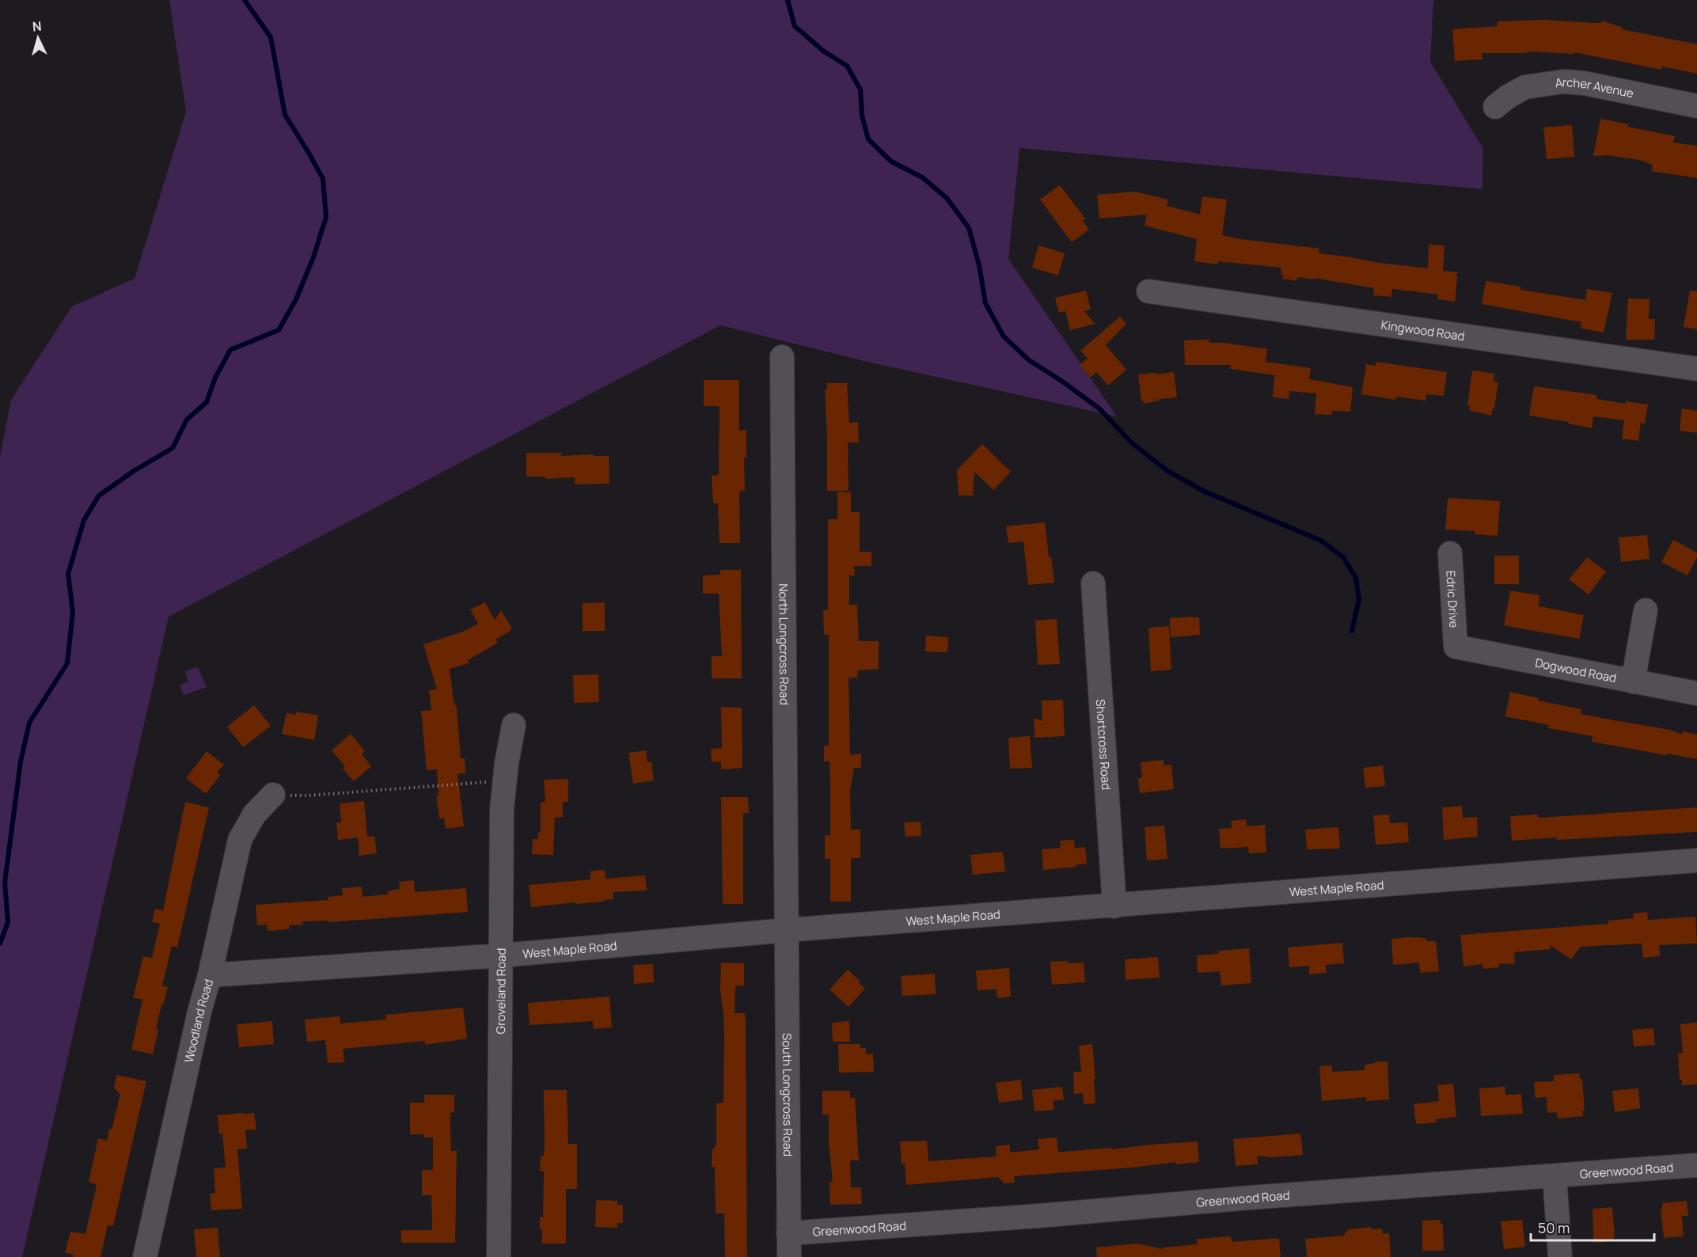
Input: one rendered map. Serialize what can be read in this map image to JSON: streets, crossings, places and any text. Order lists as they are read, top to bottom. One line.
{"streets":{"street":["Archer Avenue","Kingwood Road","Edric Drive","North Longcross Road","Dogwood Road","Shortcross Road","West Maple Road","Groveland Road","Woodland Road","South Longcross Road","Greenwood Road"]},"crossings":[["Edric Drive","Dogwood Road"],["North Longcross Road","West Maple Road"],["North Longcross Road","South Longcross Road"],["Shortcross Road","West Maple Road"],["West Maple Road","Groveland Road"],["West Maple Road","Woodland Road"],["West Maple Road","South Longcross Road"],["South Longcross Road","Greenwood Road"]],"scale_bar":"50 m","north":"top"}
